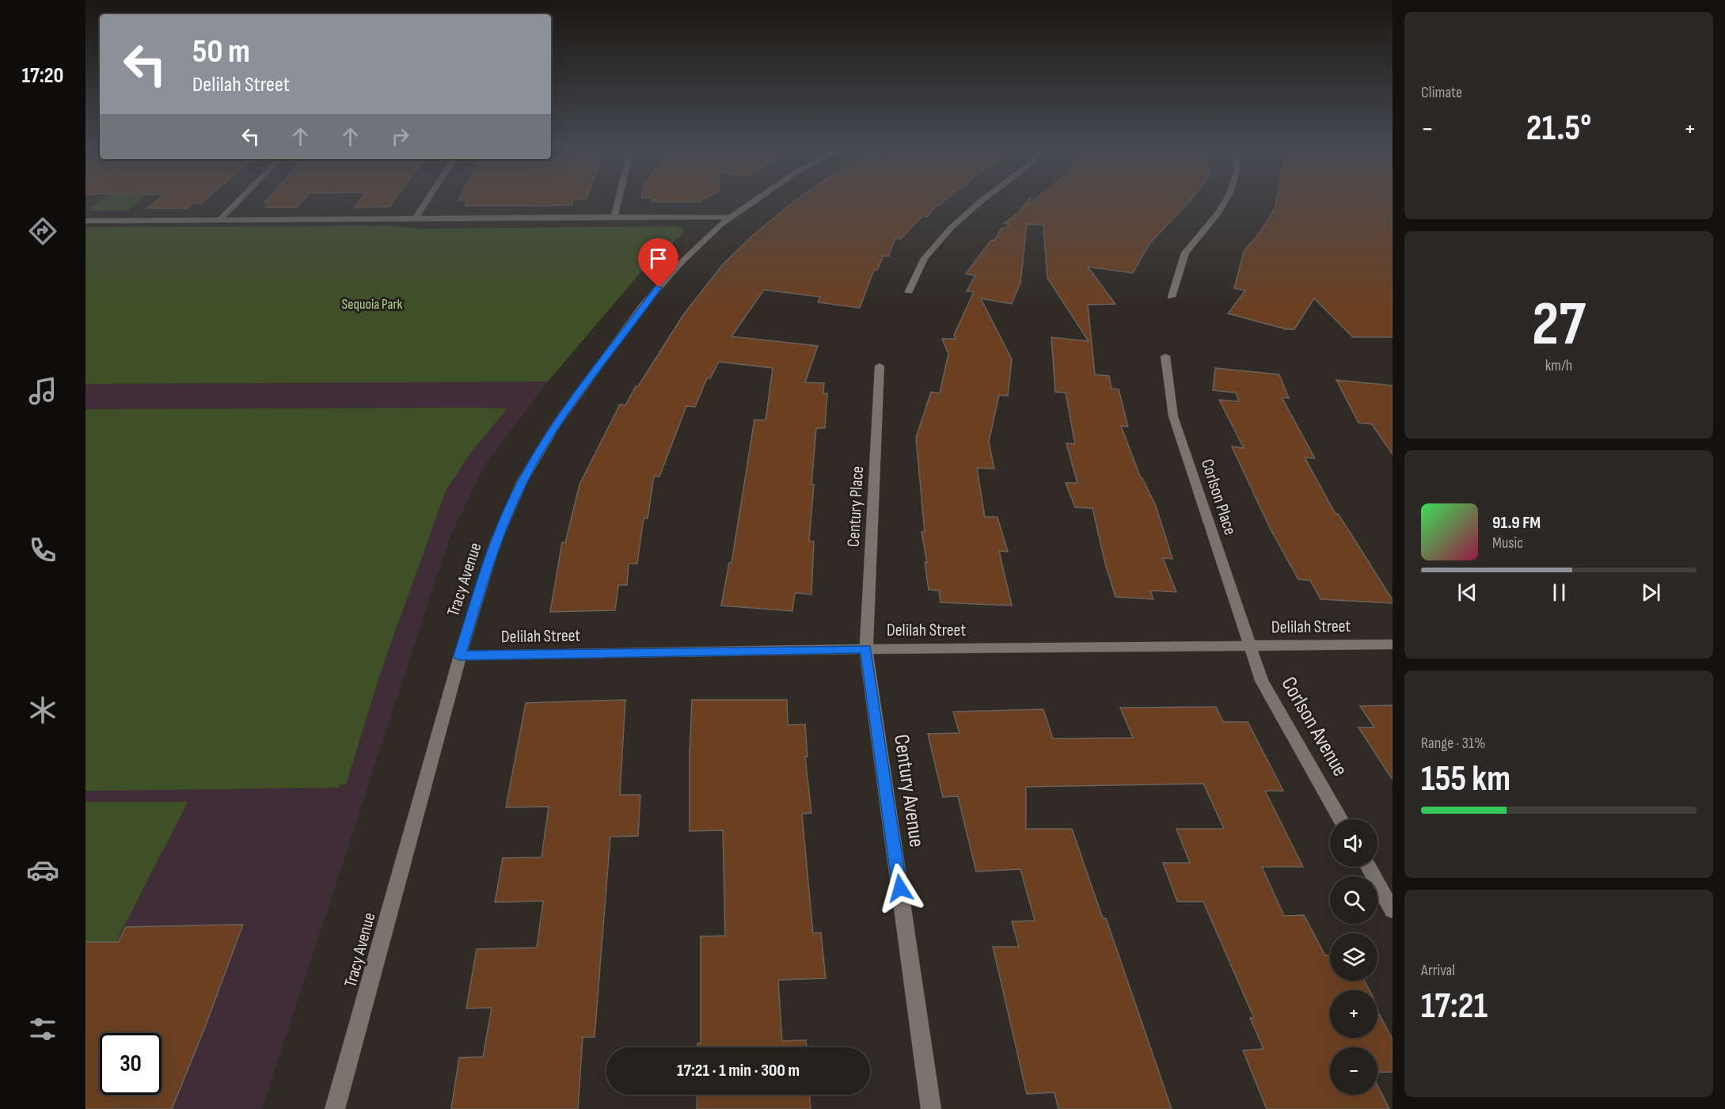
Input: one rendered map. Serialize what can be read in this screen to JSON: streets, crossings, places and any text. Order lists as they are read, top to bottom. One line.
{"streets":{"street":["Corlson Place","Century Place","Tracy Avenue","Delilah Street","Corlson Avenue","Century Avenue"]},"crossings":[["Corlson Place","Delilah Street"],["Corlson Place","Corlson Avenue"],["Century Place","Delilah Street"],["Century Place","Century Avenue"],["Tracy Avenue","Delilah Street"],["Delilah Street","Corlson Avenue"],["Delilah Street","Century Avenue"]],"parks":["Sequoia Park"],"page":{"tabs":"17:20","tile":["Climate",["27","km/h"],["Range · 31%","155 km"],["Arrival","17:21"]],"turn":["50 m","Delilah Street"],"heat":["−","21.5°","+"],"song":["91.9 FM","Music"],"map_buttons":["+","−"],"limit":"30","trip":"17:21 · 1 min · 300 m"}}
